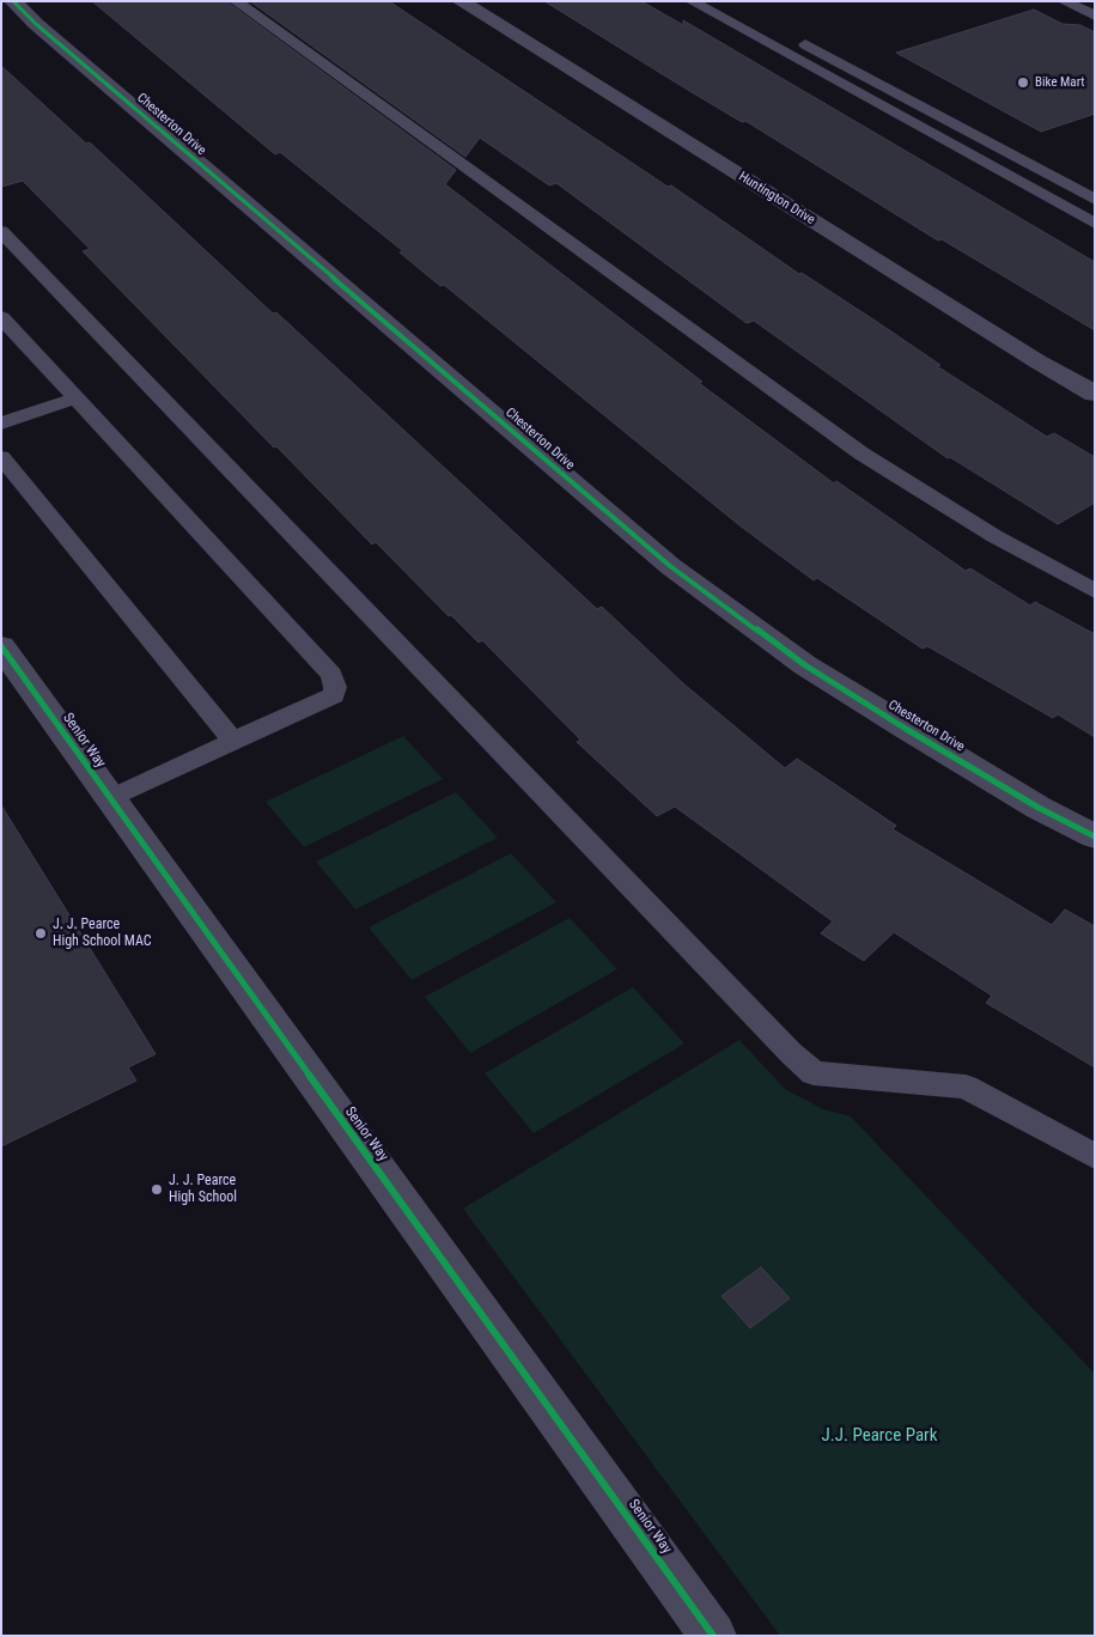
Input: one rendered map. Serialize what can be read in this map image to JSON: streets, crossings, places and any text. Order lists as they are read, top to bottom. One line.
{"streets":{"street":["Chesterton Drive","Huntington Drive","Senior Way"]},"parks":["J.J. Pearce Park"],"places":["Bike Mart","J. J. Pearce High School MAC","J. J. Pearce High School"]}
